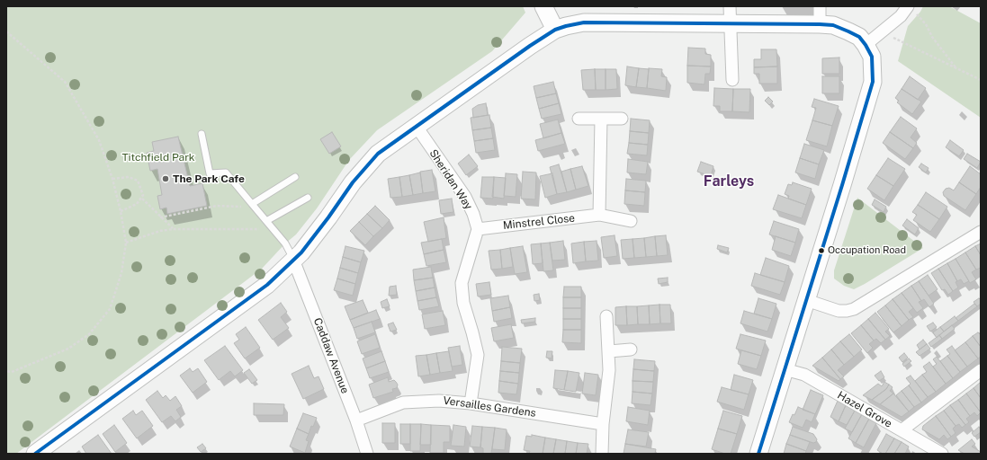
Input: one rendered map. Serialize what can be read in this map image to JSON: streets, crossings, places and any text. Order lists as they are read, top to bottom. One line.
{"streets":{"street":["Sheridan Way","Minstrel Close","Caddaw Avenue","Versailles Gardens","Hazel Grove"]},"crossings":[["Sheridan Way","Minstrel Close"],["Caddaw Avenue","Versailles Gardens"]],"districts":["Farleys"],"parks":["Titchfield Park"],"places":["The Park Cafe","Occupation Road"]}
